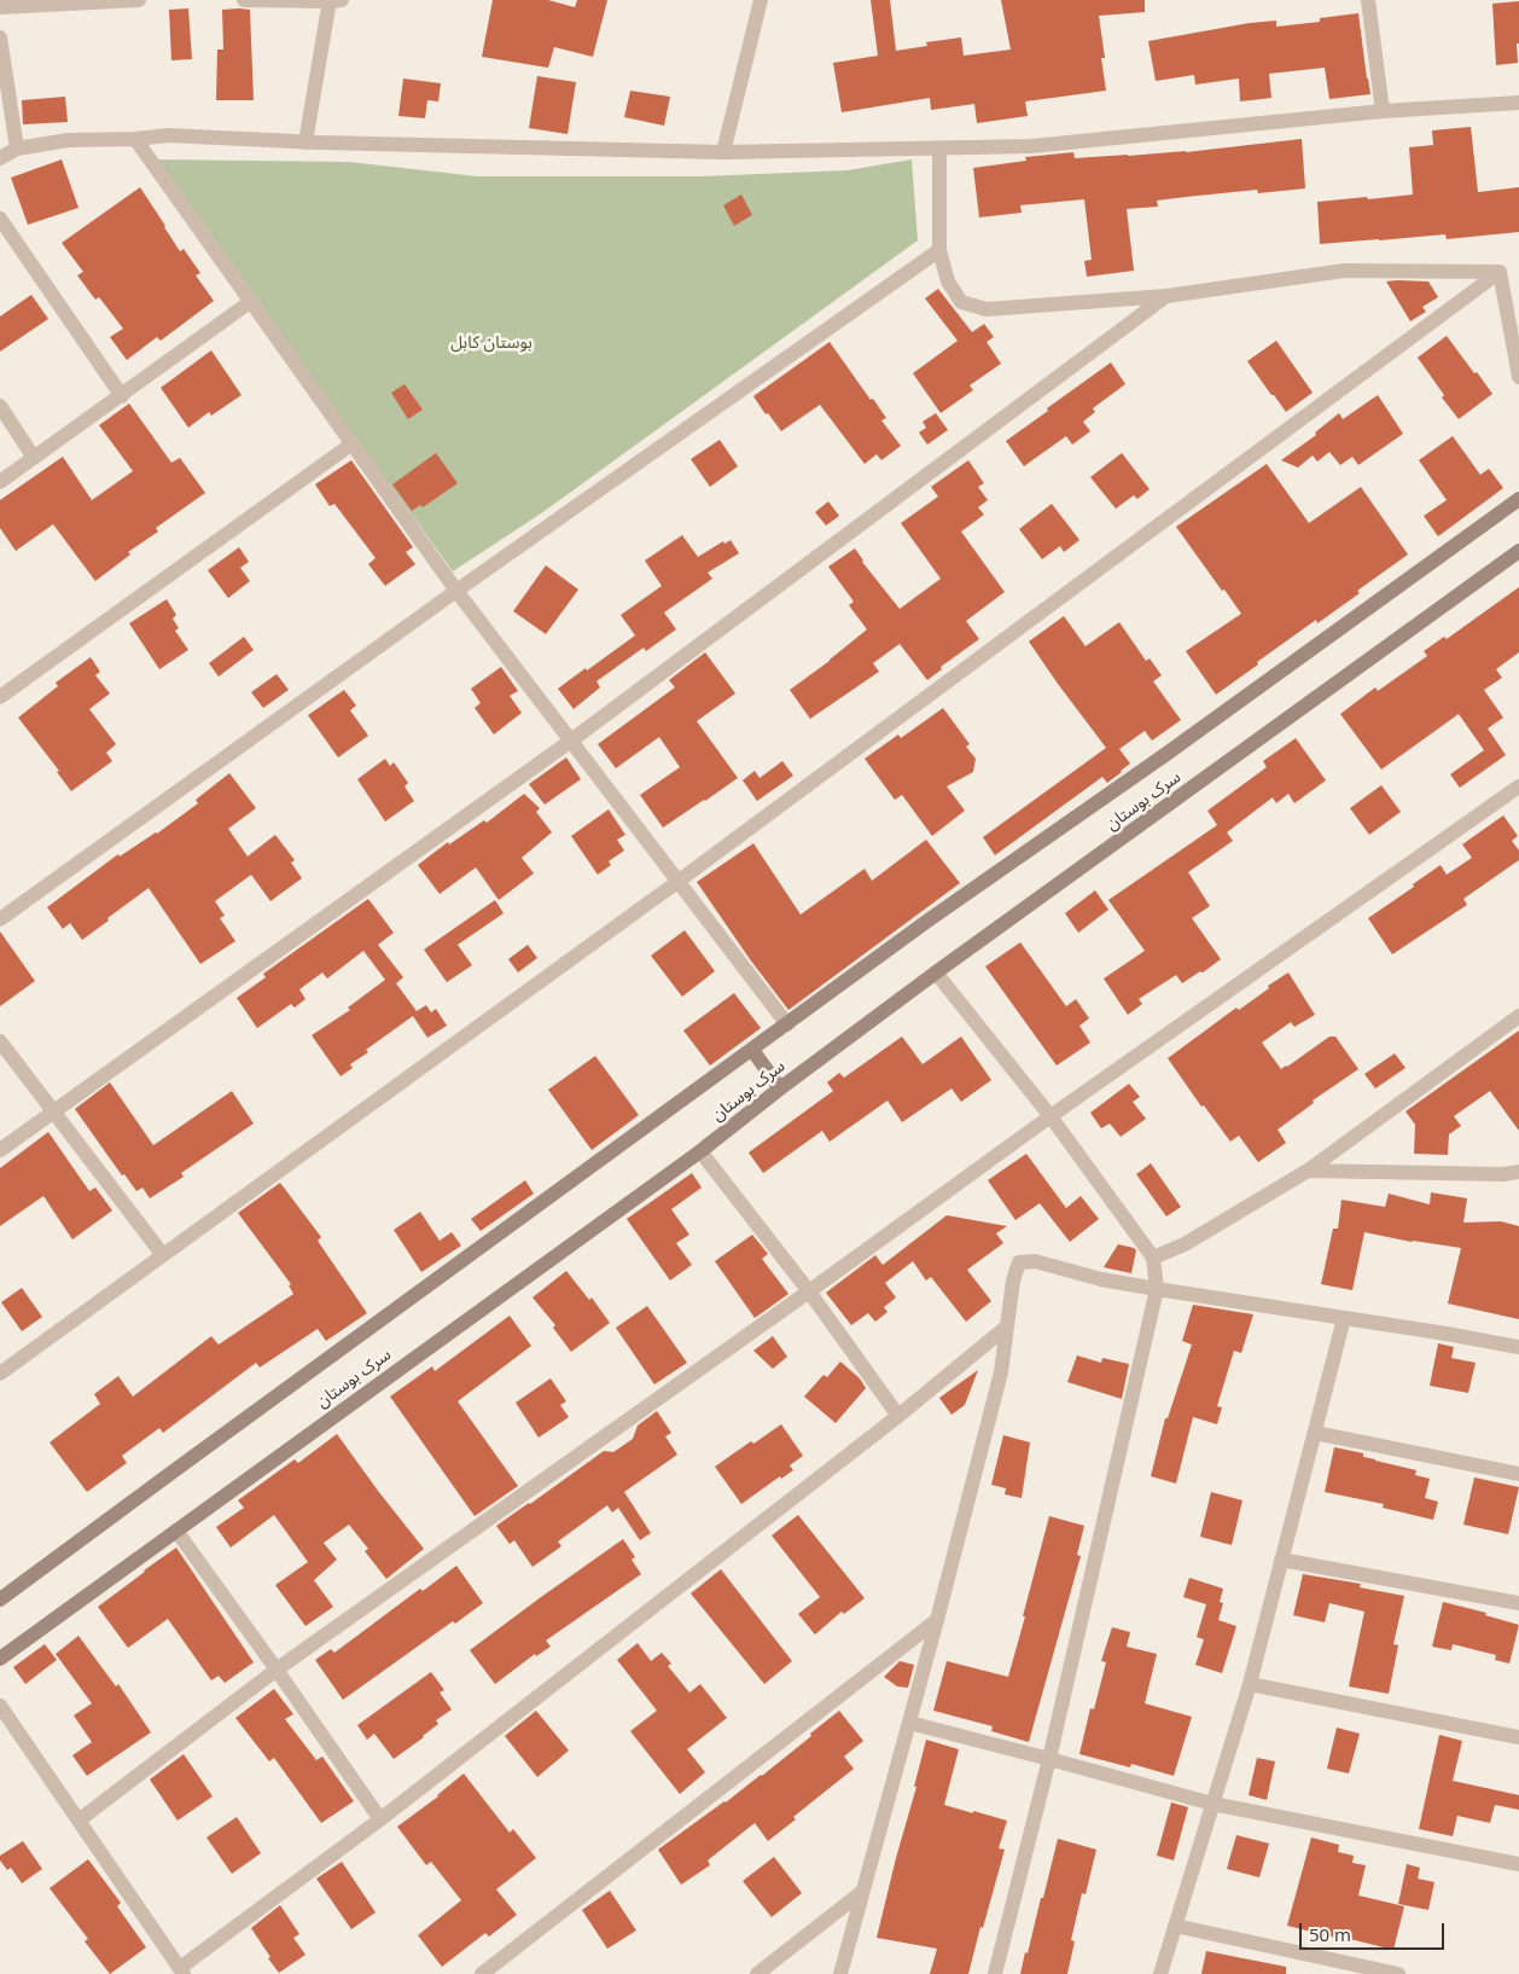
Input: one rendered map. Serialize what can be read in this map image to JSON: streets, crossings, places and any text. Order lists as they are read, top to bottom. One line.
{"streets":{"street":["سرک بوستان"]},"parks":["بوستان کابل"],"scale_bar":"50 m"}
